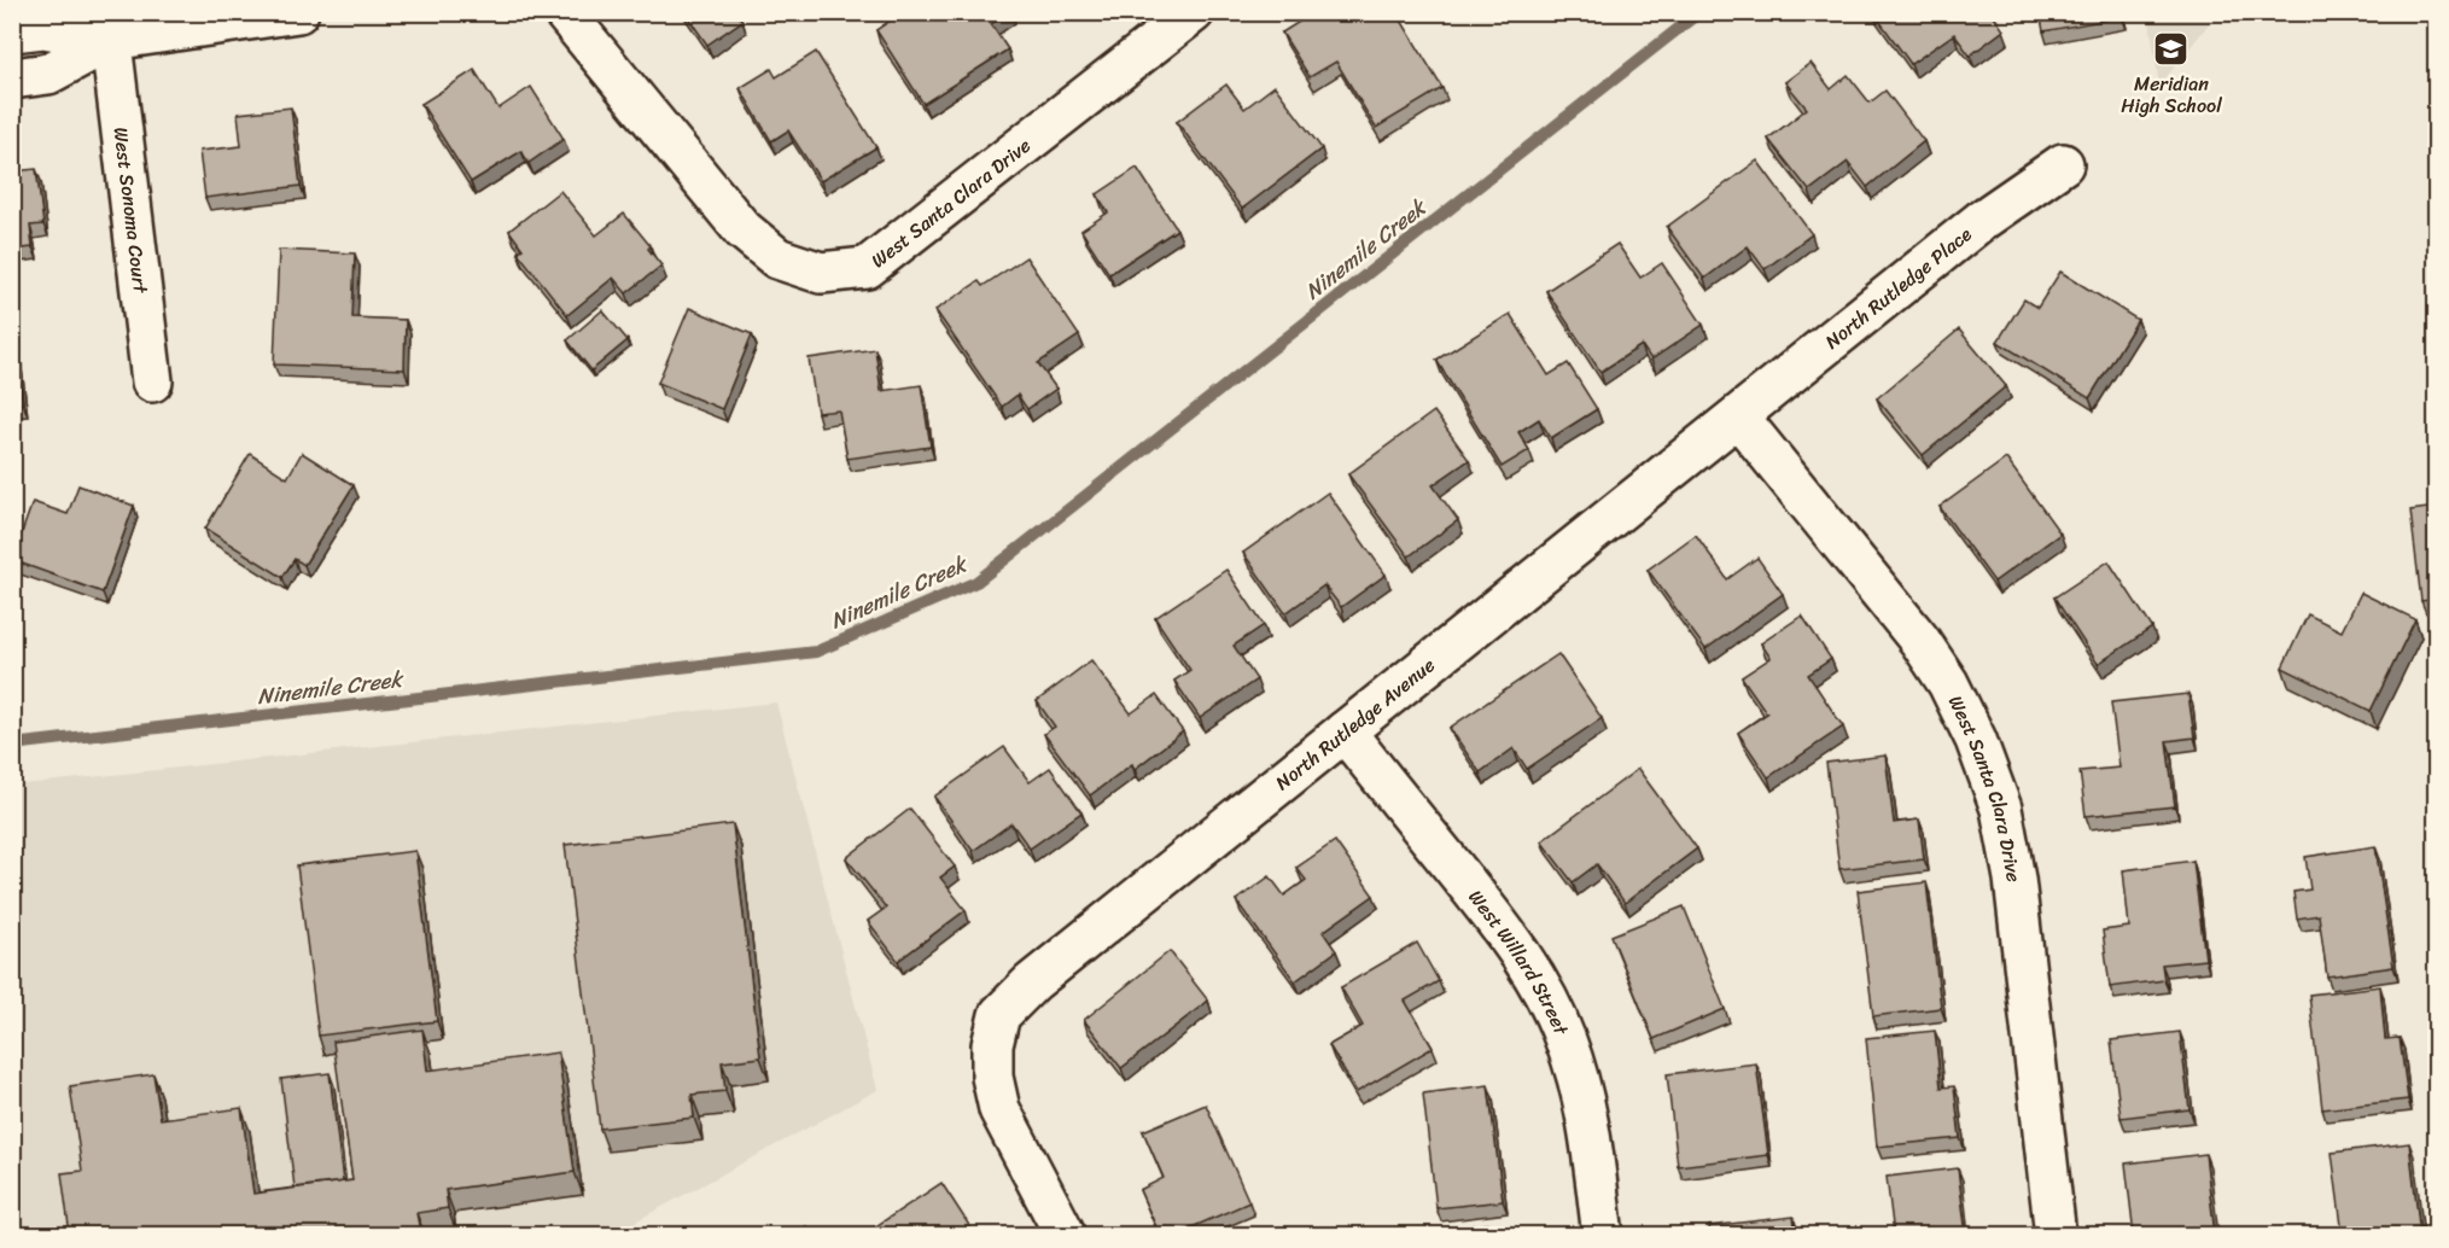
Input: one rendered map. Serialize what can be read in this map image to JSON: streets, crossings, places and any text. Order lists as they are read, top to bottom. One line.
{"streets":{"street":["West Santa Clara Drive","West Sonoma Court","North Rutledge Place","North Rutledge Avenue","West Willard Street"]},"crossings":[["West Santa Clara Drive","North Rutledge Place"],["West Santa Clara Drive","North Rutledge Avenue"],["North Rutledge Place","North Rutledge Avenue"],["North Rutledge Avenue","West Willard Street"]],"water":["Ninemile Creek"],"places":{"school or university":["Meridian High School"]}}
